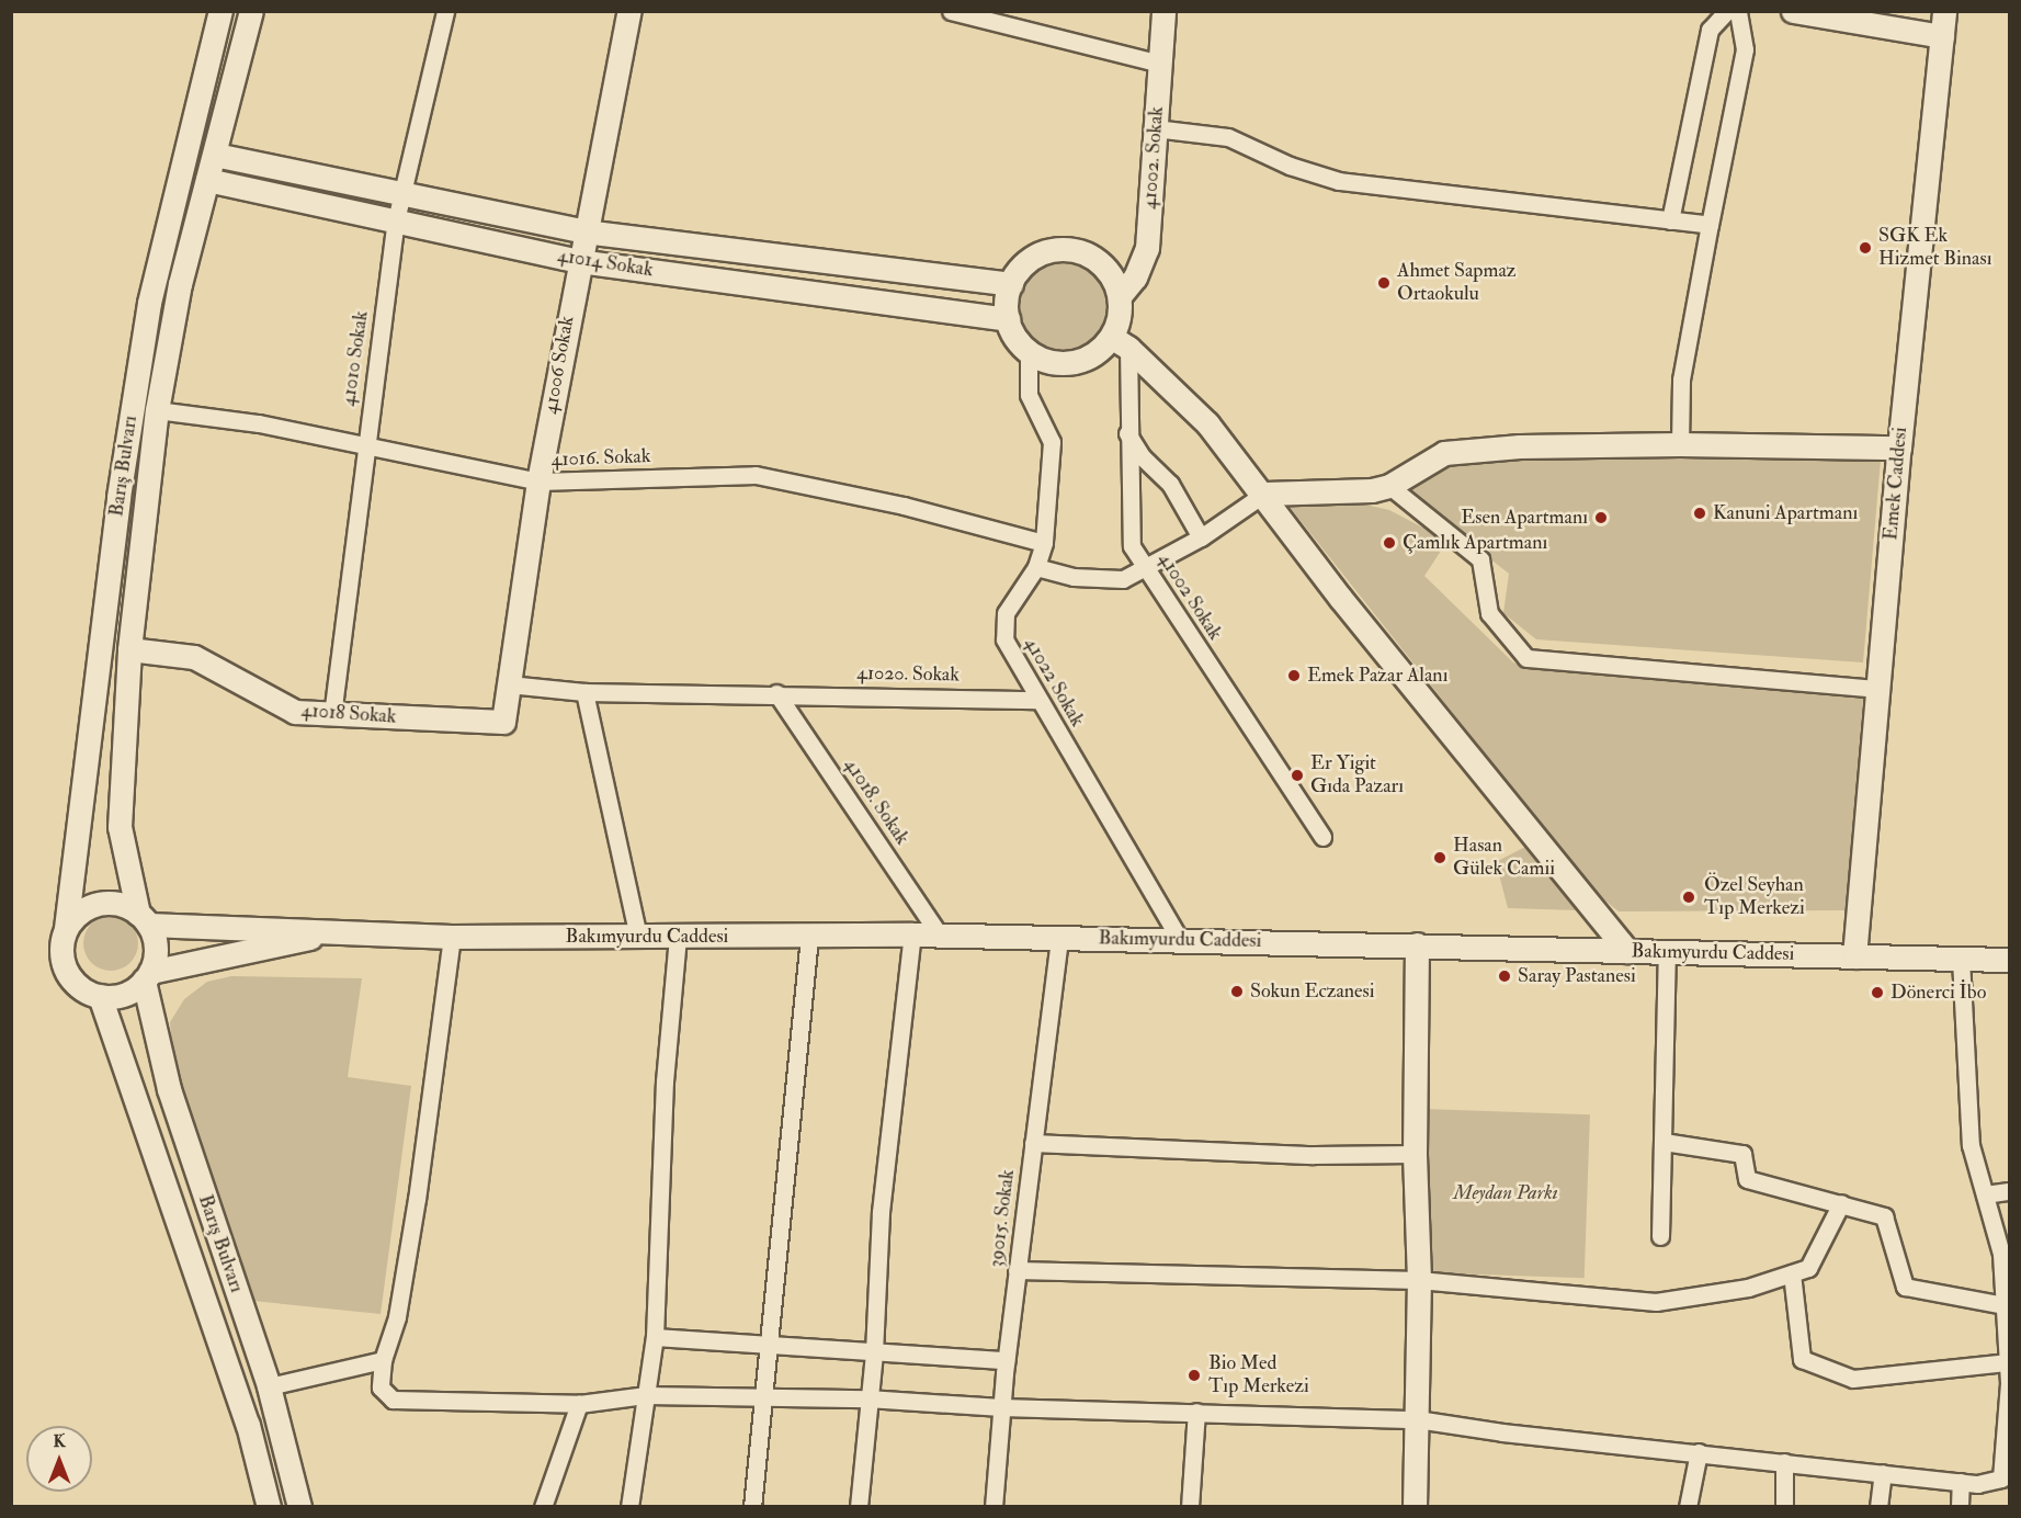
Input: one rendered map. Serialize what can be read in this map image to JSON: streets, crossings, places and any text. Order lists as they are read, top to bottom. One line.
{"streets":{"street":["41002. Sokak","41014 Sokak","41010 Sokak","41006 Sokak","41016. Sokak","Barış Bulvarı","Emek Caddesi","41002 Sokak","41020. Sokak","41022 Sokak","41018 Sokak","41018. Sokak","Bakımyurdu Caddesi","39015. Sokak"]},"crossings":[["41002. Sokak","41014 Sokak"],["41002. Sokak","41002 Sokak"],["41002. Sokak","41022 Sokak"],["41014 Sokak","41010 Sokak"],["41014 Sokak","41006 Sokak"],["41014 Sokak","Barış Bulvarı"],["41014 Sokak","41002 Sokak"],["41014 Sokak","41022 Sokak"],["41010 Sokak","41016. Sokak"],["41010 Sokak","41018 Sokak"],["41006 Sokak","41016. Sokak"],["41006 Sokak","41018 Sokak"],["41016. Sokak","Barış Bulvarı"],["41016. Sokak","41022 Sokak"],["Barış Bulvarı","41018 Sokak"],["Barış Bulvarı","Bakımyurdu Caddesi"],["Emek Caddesi","Bakımyurdu Caddesi"],["41002 Sokak","41022 Sokak"],["41020. Sokak","41022 Sokak"],["41020. Sokak","41018. Sokak"],["41022 Sokak","Bakımyurdu Caddesi"],["41018. Sokak","Bakımyurdu Caddesi"],["Bakımyurdu Caddesi","39015. Sokak"]],"parks":["Meydan Parkı"],"places":["SGK Ek Hizmet Binası","Ahmet Sapmaz Ortaokulu","Kanuni Apartmanı","Esen Apartmanı","Çamlık Apartmanı","Emek Pazar Alanı","Er Yigit Gıda Pazarı","Hasan Gülek Camii","Özel Seyhan Tıp Merkezi","Saray Pastanesi","Sokun Eczanesi","Dönerci İbo","Bio Med Tıp Merkezi"],"north":"top"}
